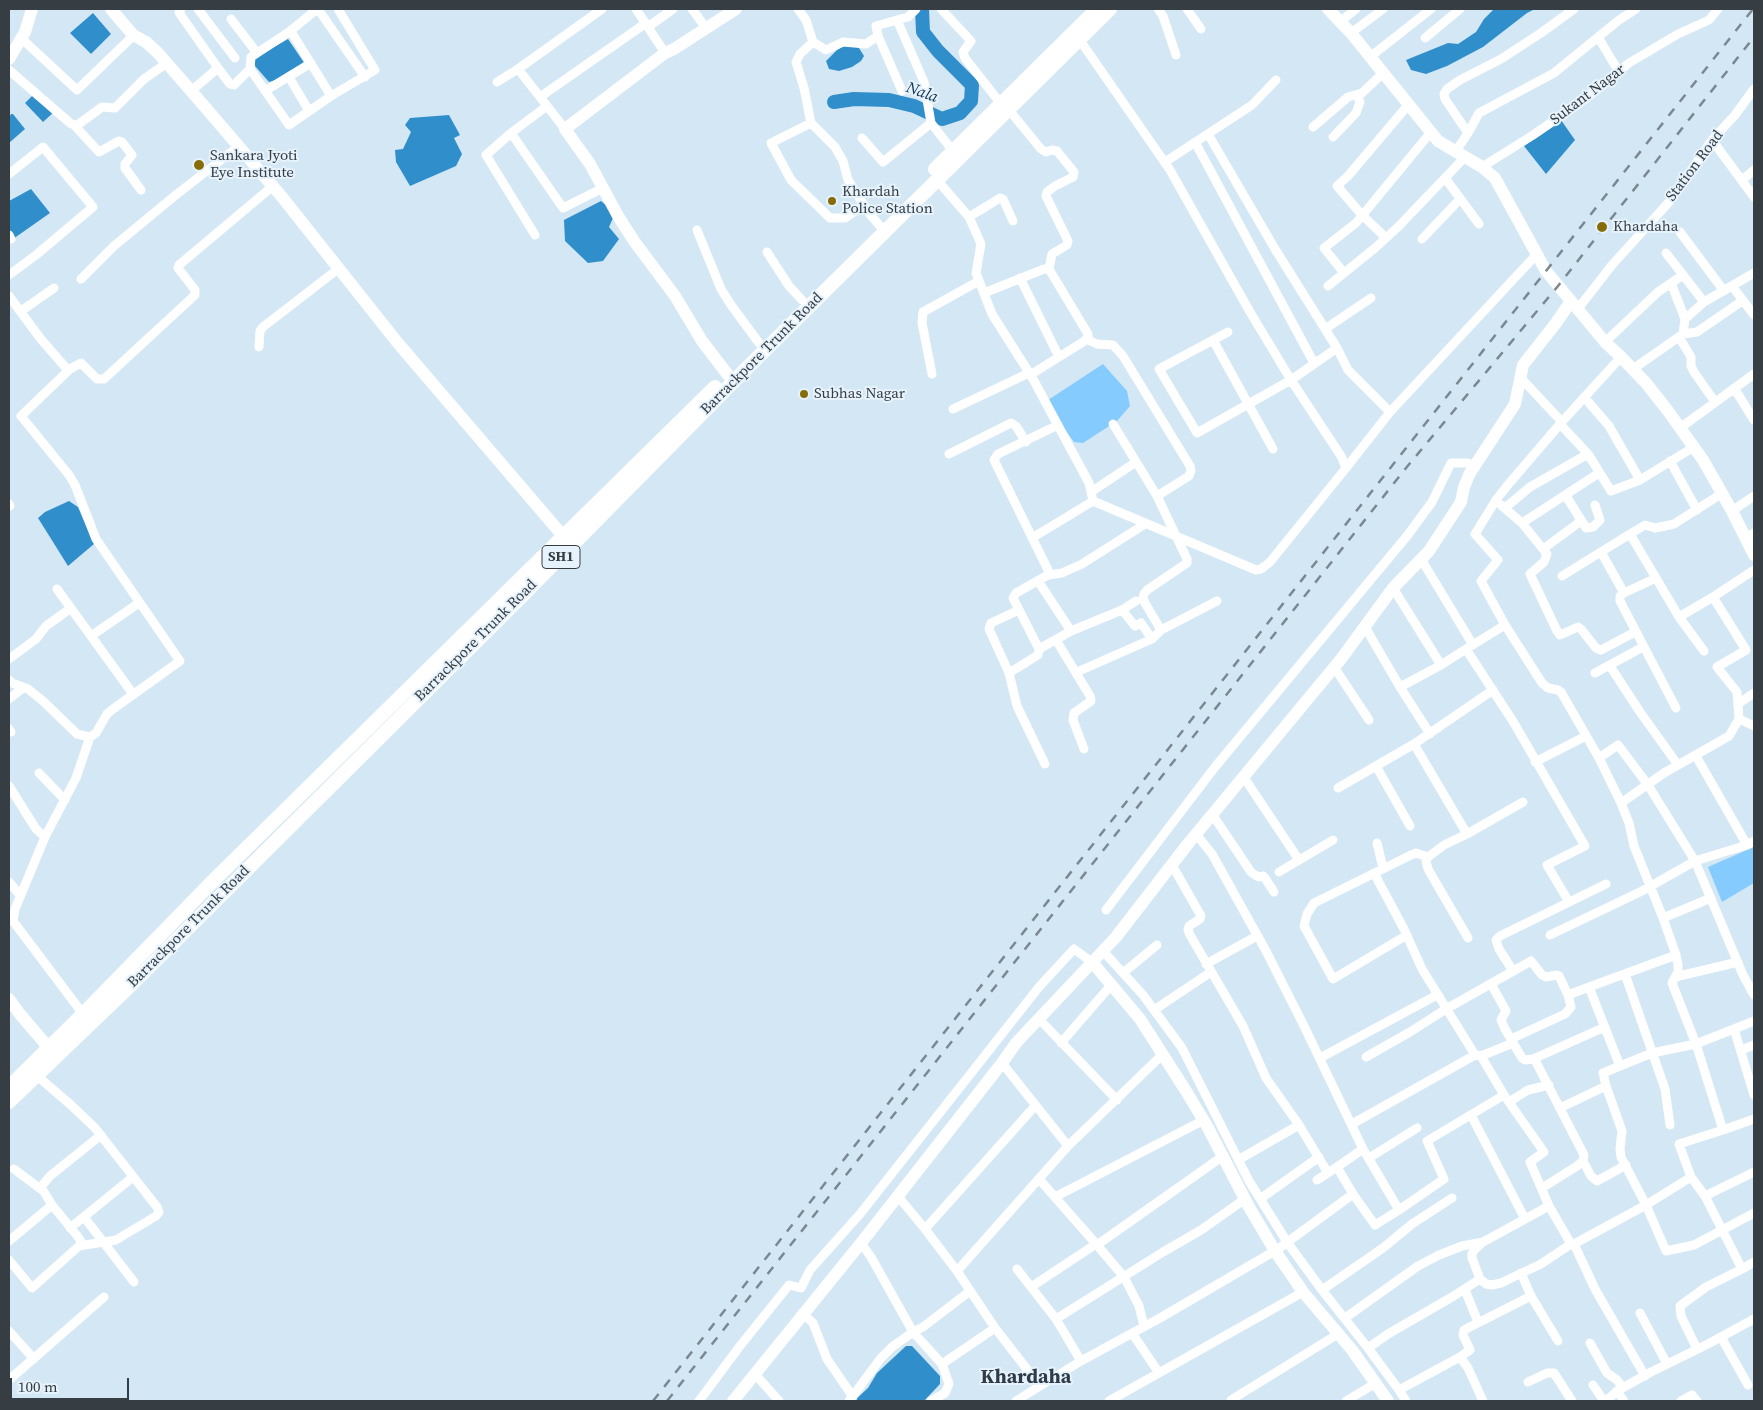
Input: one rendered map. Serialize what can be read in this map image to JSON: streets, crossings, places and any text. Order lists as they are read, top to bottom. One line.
{"streets":{"main road":["Barrackpore Trunk Road","SH1"],"street":["Sukant Nagar","Station Road"]},"districts":["Khardaha"],"water":["Nala"],"places":["Sankara Jyoti Eye Institute","Khardah Police Station","Khardaha","Subhas Nagar"],"scale_bar":"100 m"}
